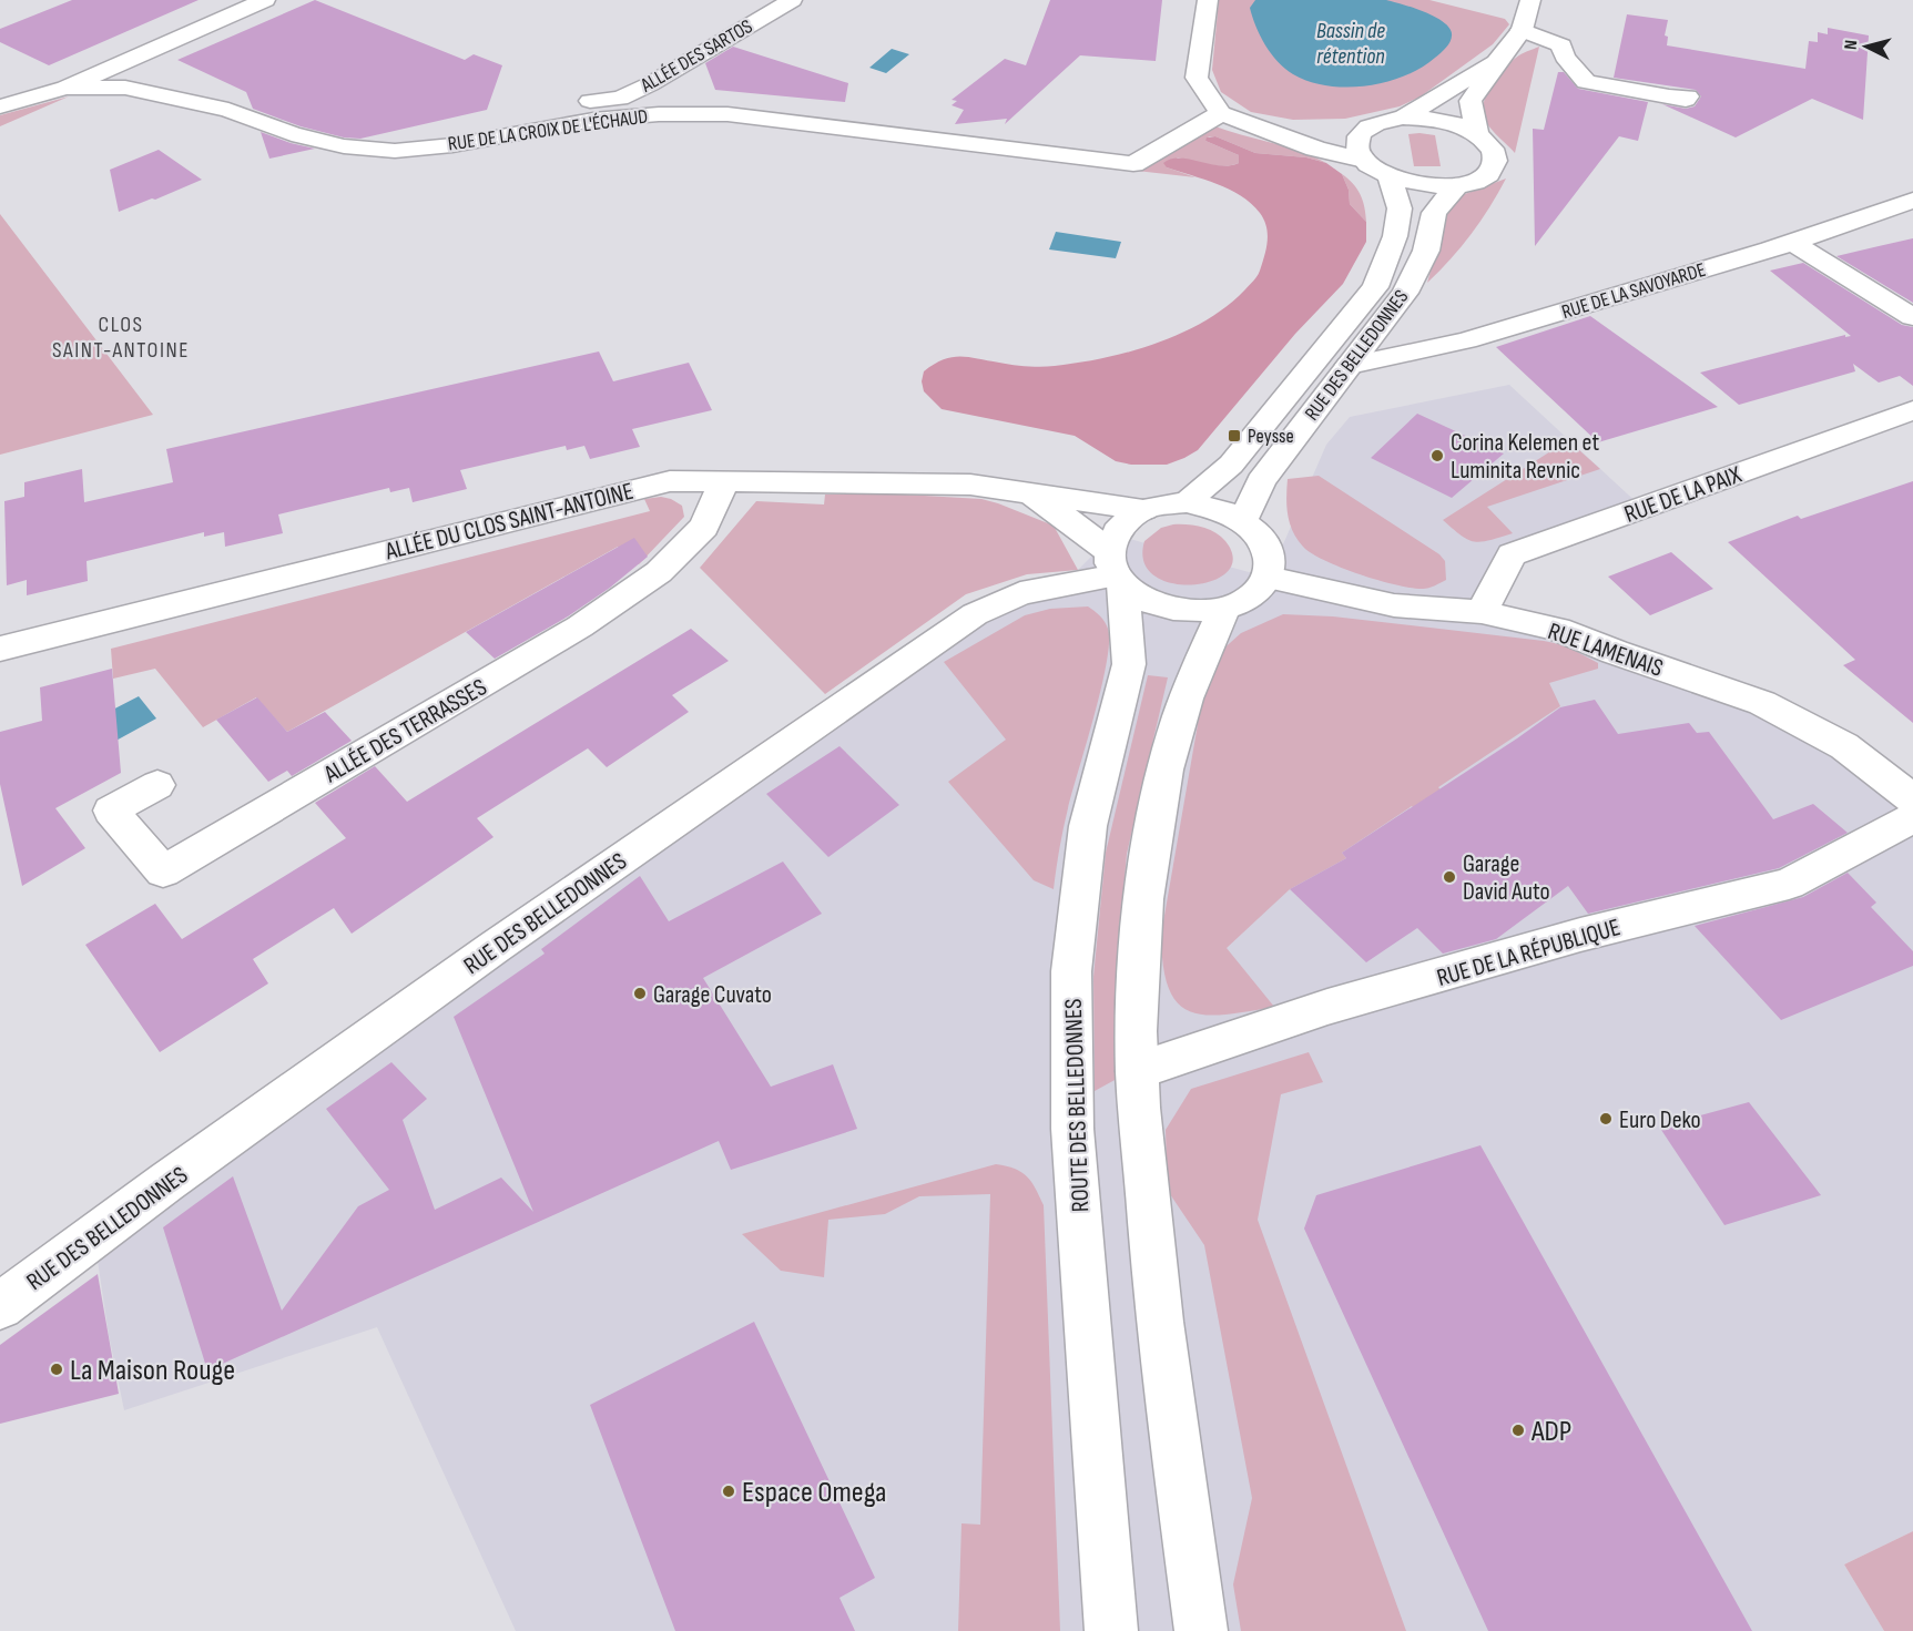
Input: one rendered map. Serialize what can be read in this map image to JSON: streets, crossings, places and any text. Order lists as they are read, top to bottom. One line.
{"streets":{"street":["ALLÉE DES SARTOS","RUE DE LA CROIX DE L'ÉCHAUD","RUE DE LA SAVOYARDE","RUE DES BELLEDONNES","RUE DE LA PAIX","ALLÉE DU CLOS SAINT-ANTOINE","RUE LAMENAIS","ALLÉE DES TERRASSES","RUE DE LA RÉPUBLIQUE","ROUTE DES BELLEDONNES"]},"crossings":[["RUE DE LA SAVOYARDE","RUE DES BELLEDONNES"],["RUE DES BELLEDONNES","ALLÉE DU CLOS SAINT-ANTOINE"],["RUE DES BELLEDONNES","RUE LAMENAIS"],["RUE DES BELLEDONNES","ROUTE DES BELLEDONNES"],["RUE DE LA PAIX","RUE LAMENAIS"],["ALLÉE DU CLOS SAINT-ANTOINE","RUE LAMENAIS"],["ALLÉE DU CLOS SAINT-ANTOINE","ALLÉE DES TERRASSES"],["ALLÉE DU CLOS SAINT-ANTOINE","ROUTE DES BELLEDONNES"],["RUE LAMENAIS","ROUTE DES BELLEDONNES"]],"districts":["CLOS SAINT-ANTOINE"],"water":["Bassin de rétention"],"places":{"transit":["Peysse"],"other":["Corina Kelemen et Luminita Revnic","Garage David Auto","Garage Cuvato","Euro Deko","La Maison Rouge","ADP","Espace Omega"]},"north":"left"}
